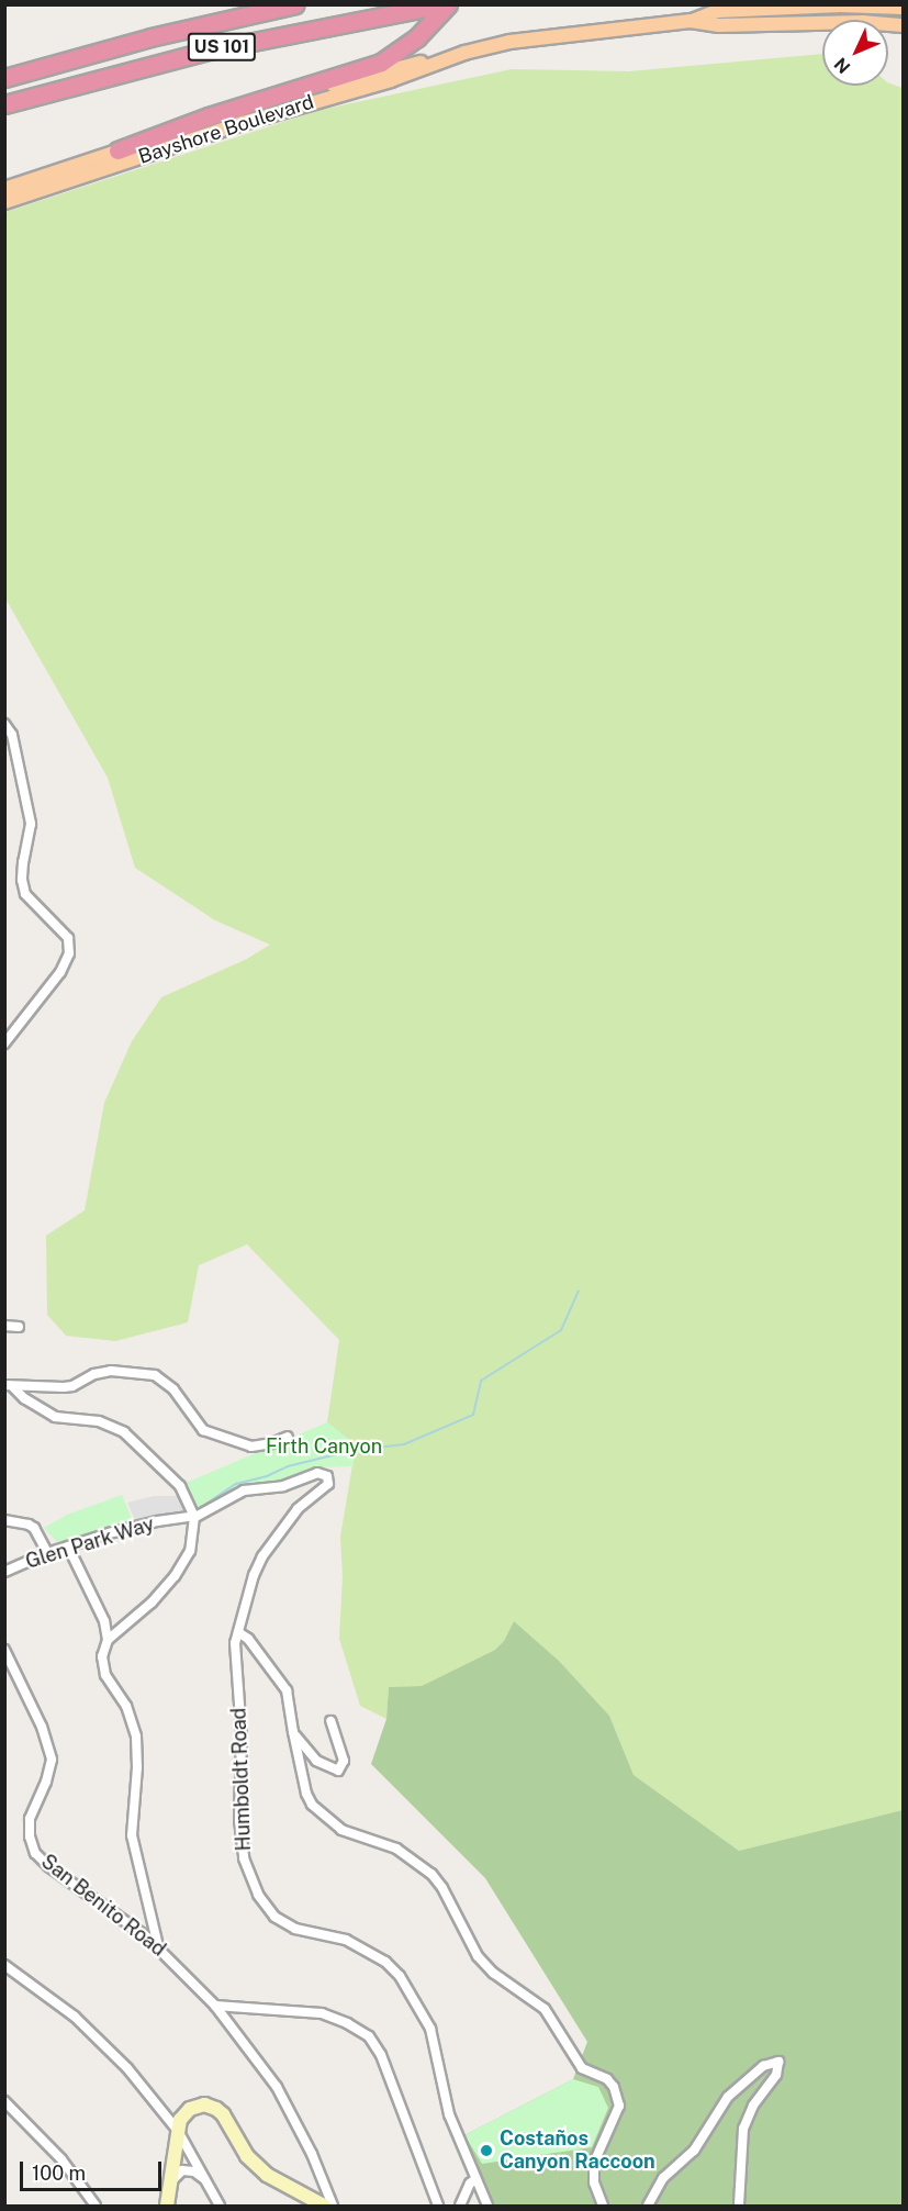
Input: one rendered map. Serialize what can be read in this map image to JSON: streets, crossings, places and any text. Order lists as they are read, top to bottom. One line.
{"streets":{"highway":["US 101"],"main road":["Bayshore Boulevard"],"street":["Glen Park Way","Humboldt Road","San Benito Road"]},"crossings":[["Glen Park Way","Humboldt Road"]],"parks":["Firth Canyon"],"places":["Costaños Canyon Raccoon"],"scale_bar":"100 m","north":"bottom left"}
